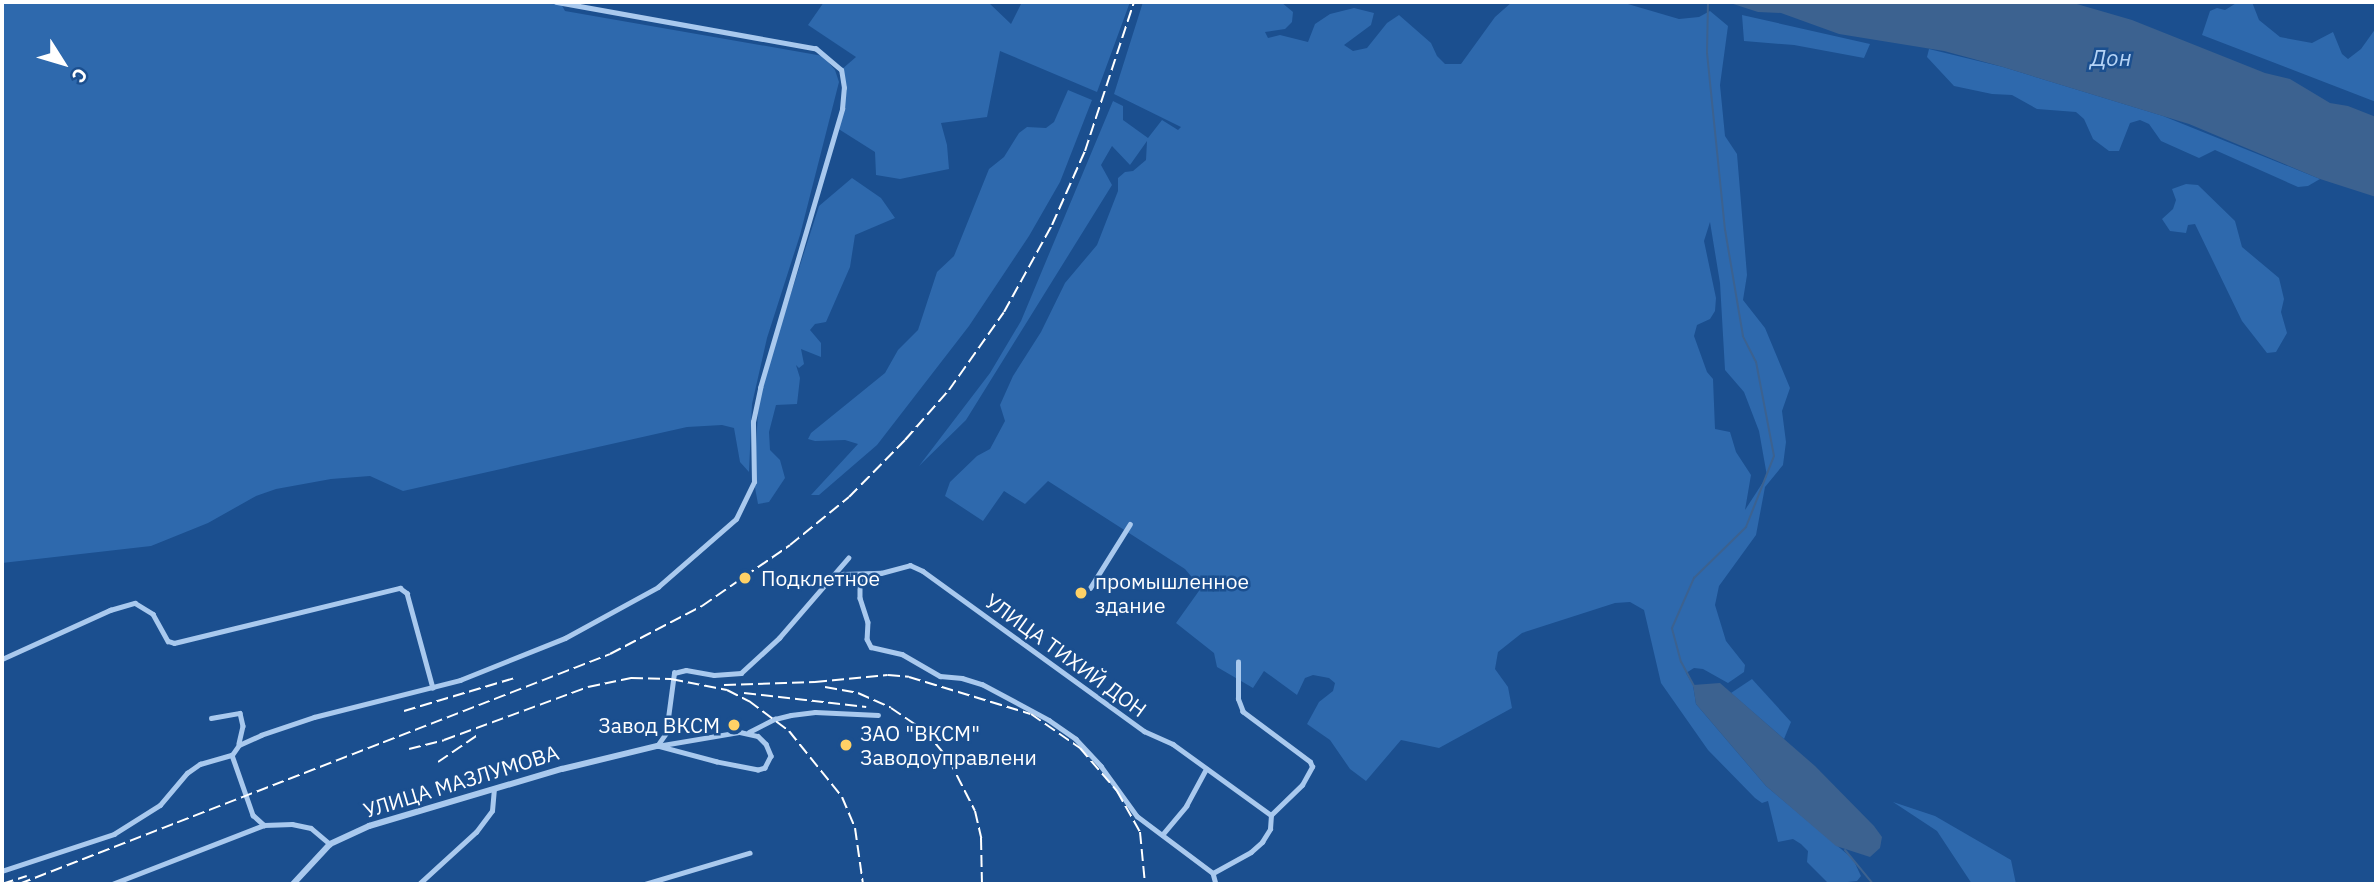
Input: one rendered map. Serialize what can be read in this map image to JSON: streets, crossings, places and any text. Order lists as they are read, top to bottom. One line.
{"streets":{"street":["УЛИЦА ТИХИЙ ДОН","УЛИЦА МАЗЛУМОВА"]},"water":["Дон"],"places":["Подклетное","промышленное здание","Завод ВКСМ","ЗАО \"ВКСМ\" Заводоуправлени"],"north":"bottom right"}
